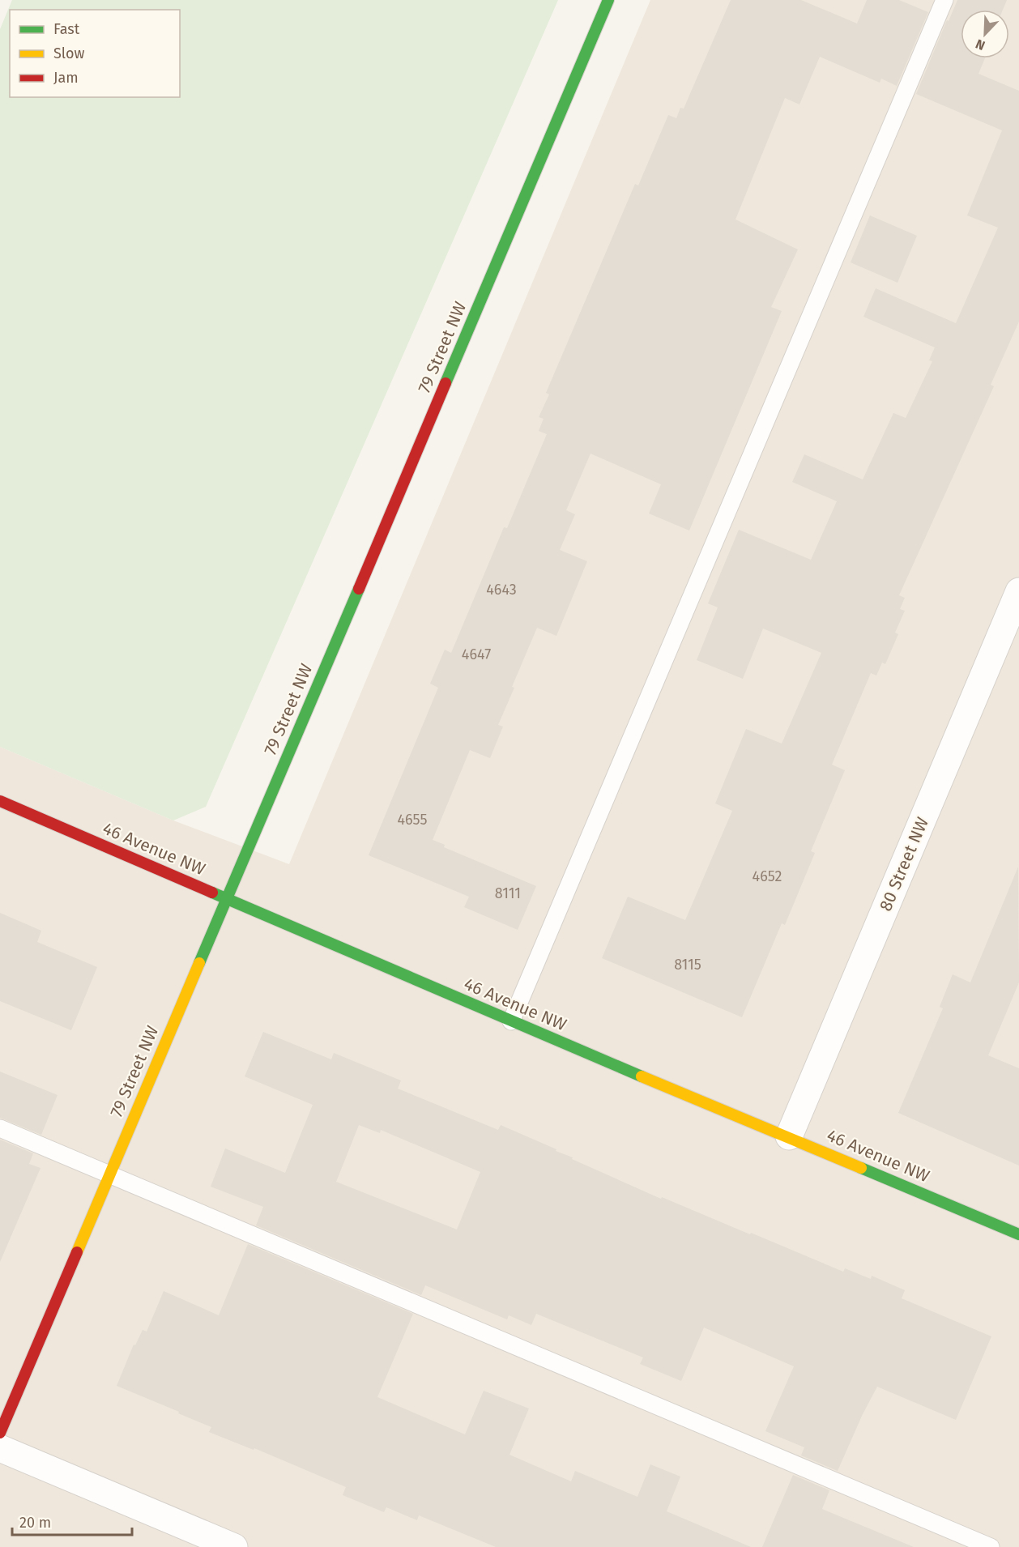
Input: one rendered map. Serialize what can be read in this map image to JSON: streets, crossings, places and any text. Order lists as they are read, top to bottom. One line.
{"streets":{"street":["79 Street NW","46 Avenue NW","80 Street NW"]},"crossings":[["79 Street NW","46 Avenue NW"],["46 Avenue NW","80 Street NW"]],"house_numbers":["4643","4647","4655","4652","8111","8115"],"legend":["Fast","Slow","Jam"],"scale_bar":"20 m","north":"bottom left"}
